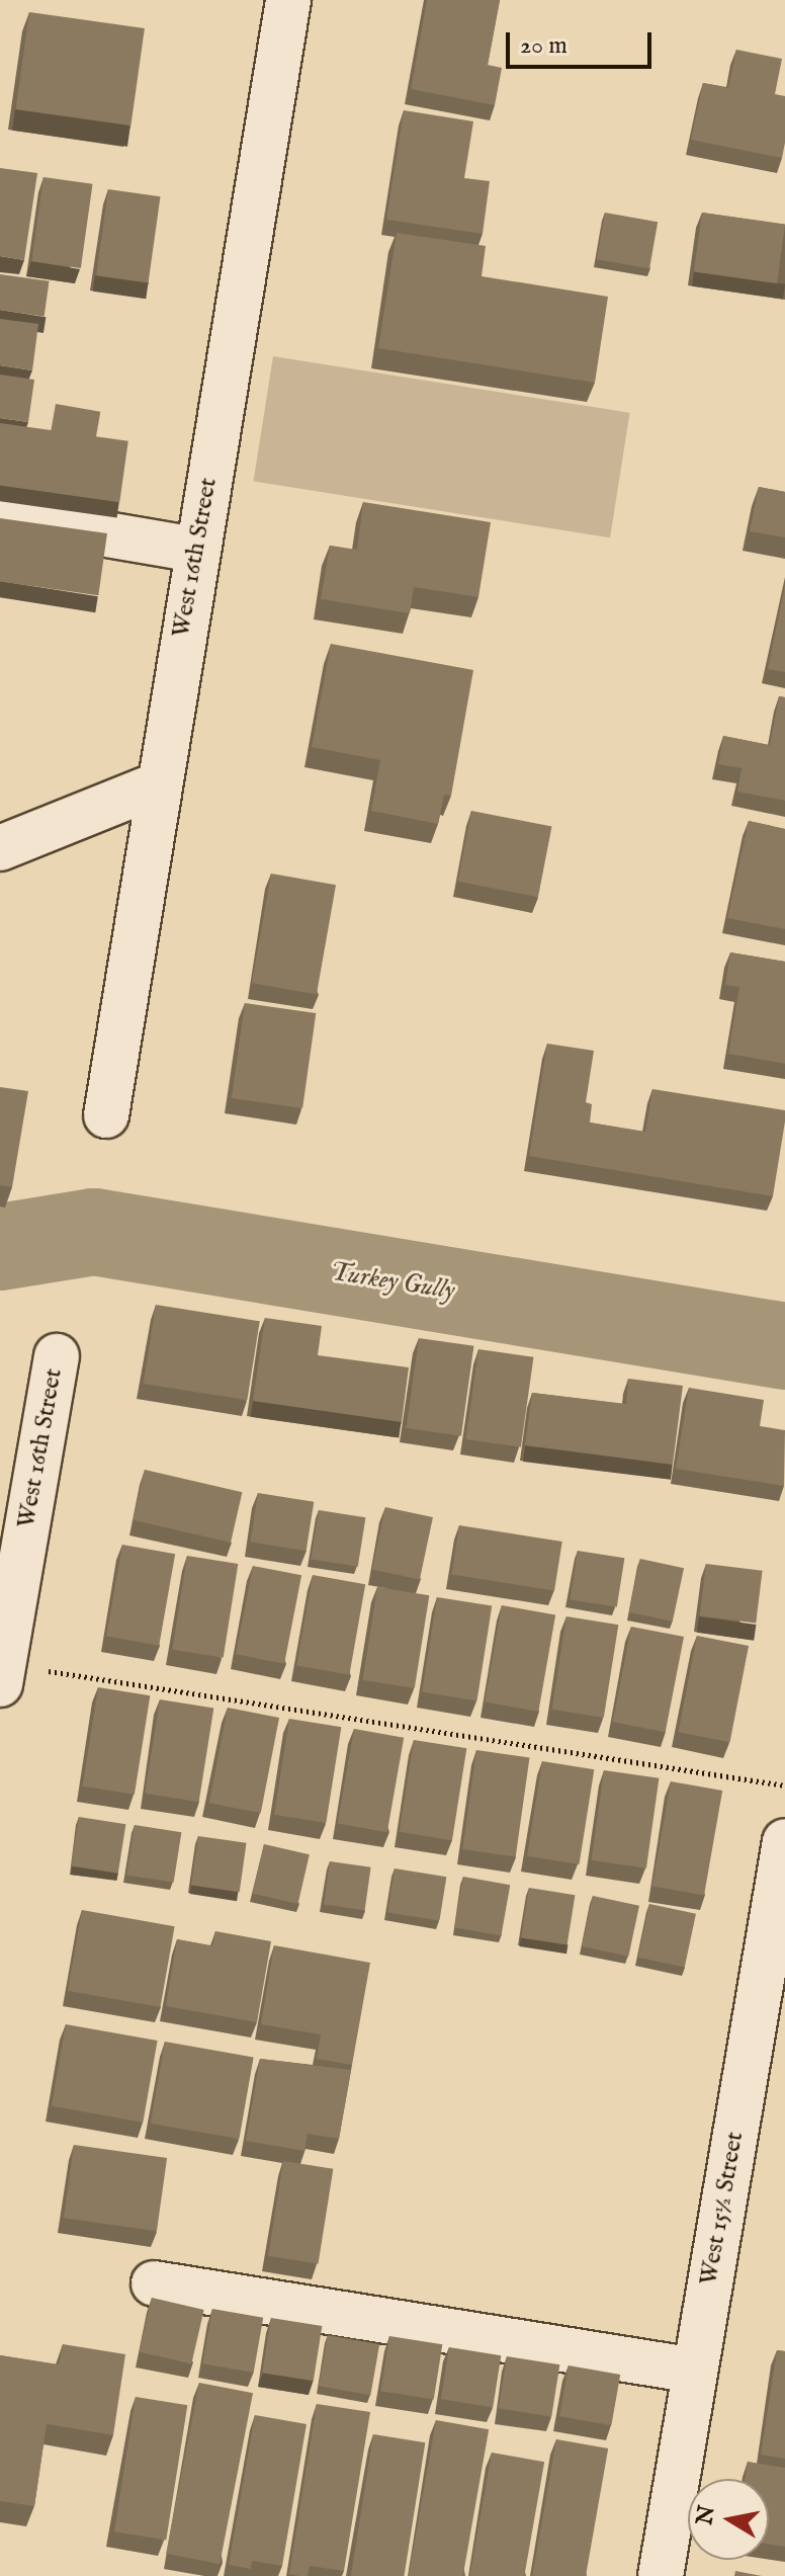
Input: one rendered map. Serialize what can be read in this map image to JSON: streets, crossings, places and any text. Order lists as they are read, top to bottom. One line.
{"streets":{"street":["West 16th Street","West 15½ Street"]},"water":["Turkey Gully"],"scale_bar":"20 m","north":"left"}
